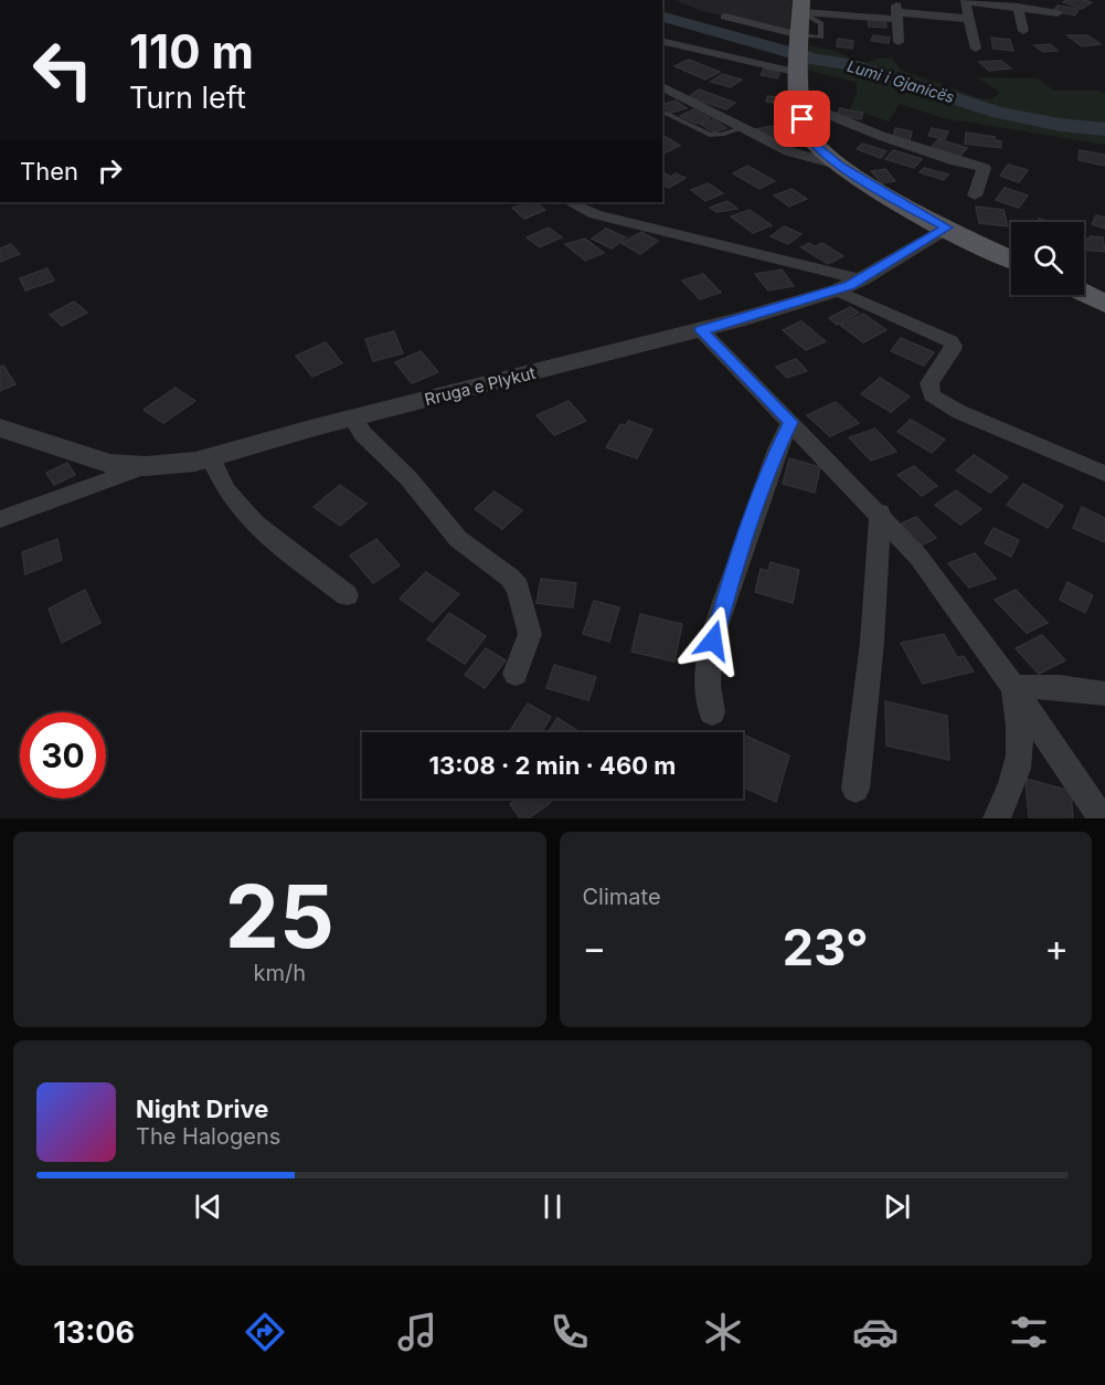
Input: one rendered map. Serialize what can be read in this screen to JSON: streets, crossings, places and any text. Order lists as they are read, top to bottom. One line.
{"streets":{"street":["Rruga e Plykut"]},"water":["Lumi i Gjanicës"],"page":{"turn":["110 m","Turn left"],"then":"Then","limit":"30","trip":"13:08 · 2 min · 460 m","tile":[["25","km/h"],"Climate"],"heat":["−","23°","+"],"song":["Night Drive","The Halogens"],"tabs":"13:06"}}
